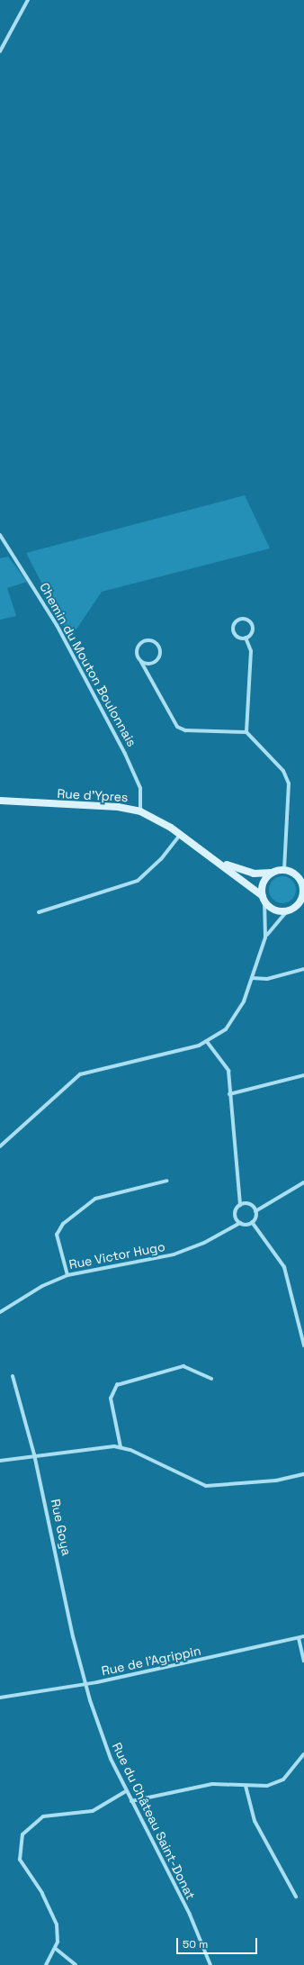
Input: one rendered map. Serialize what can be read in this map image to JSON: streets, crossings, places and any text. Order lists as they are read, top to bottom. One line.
{"streets":{"main road":["Rue d'Ypres"],"street":["Chemin du Mouton Boulonnais","Rue Victor Hugo","Rue Goya","Rue de l'Agrippin","Rue du Château Saint-Donat"]},"crossings":[["Chemin du Mouton Boulonnais","Rue d'Ypres"],["Rue Goya","Rue de l'Agrippin"],["Rue Goya","Rue du Château Saint-Donat"],["Rue de l'Agrippin","Rue du Château Saint-Donat"]],"scale_bar":"50 m"}
